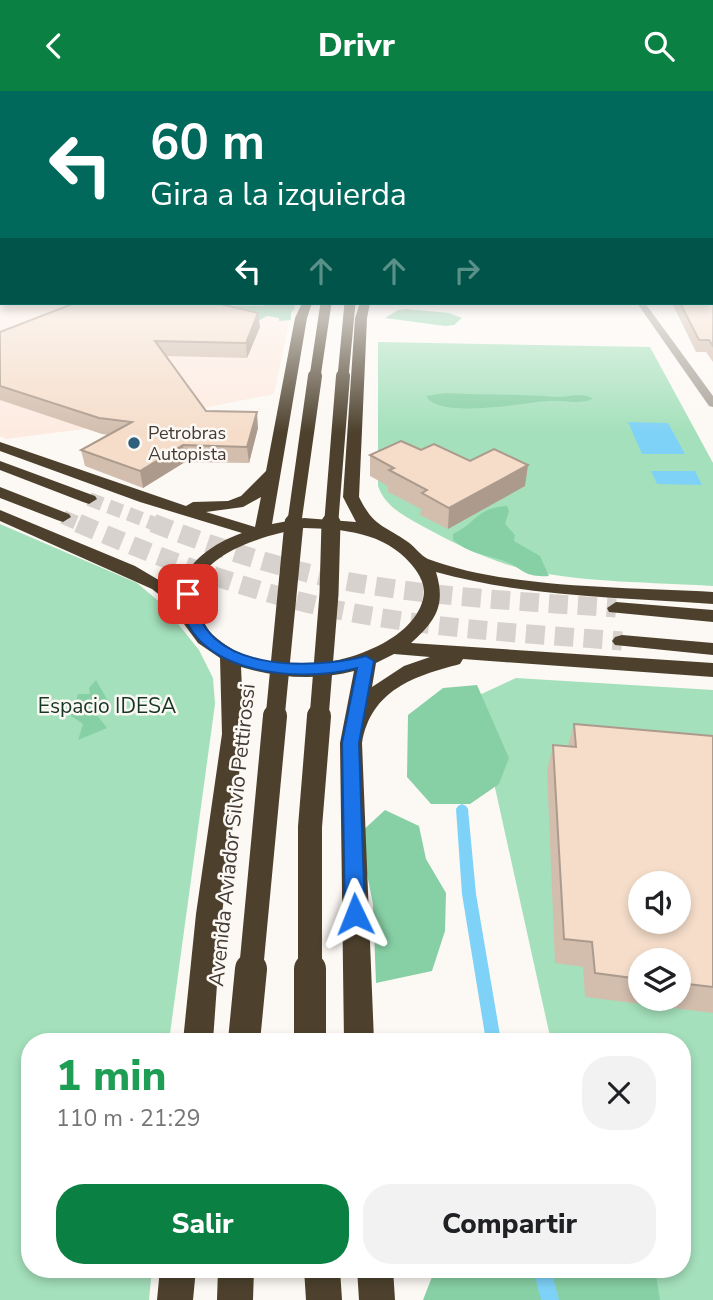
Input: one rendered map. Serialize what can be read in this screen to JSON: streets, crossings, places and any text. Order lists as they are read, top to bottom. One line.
{"streets":{"highway":["Avenida Aviador Silvio Pettirossi"]},"parks":["Espacio IDESA"],"places":["Petrobras Autopista"],"page":{"header":"Drivr","turn":["60 m","Gira a la izquierda"],"heading":["1 min","110 m · 21:29"],"buttons":["Salir","Compartir"]}}
